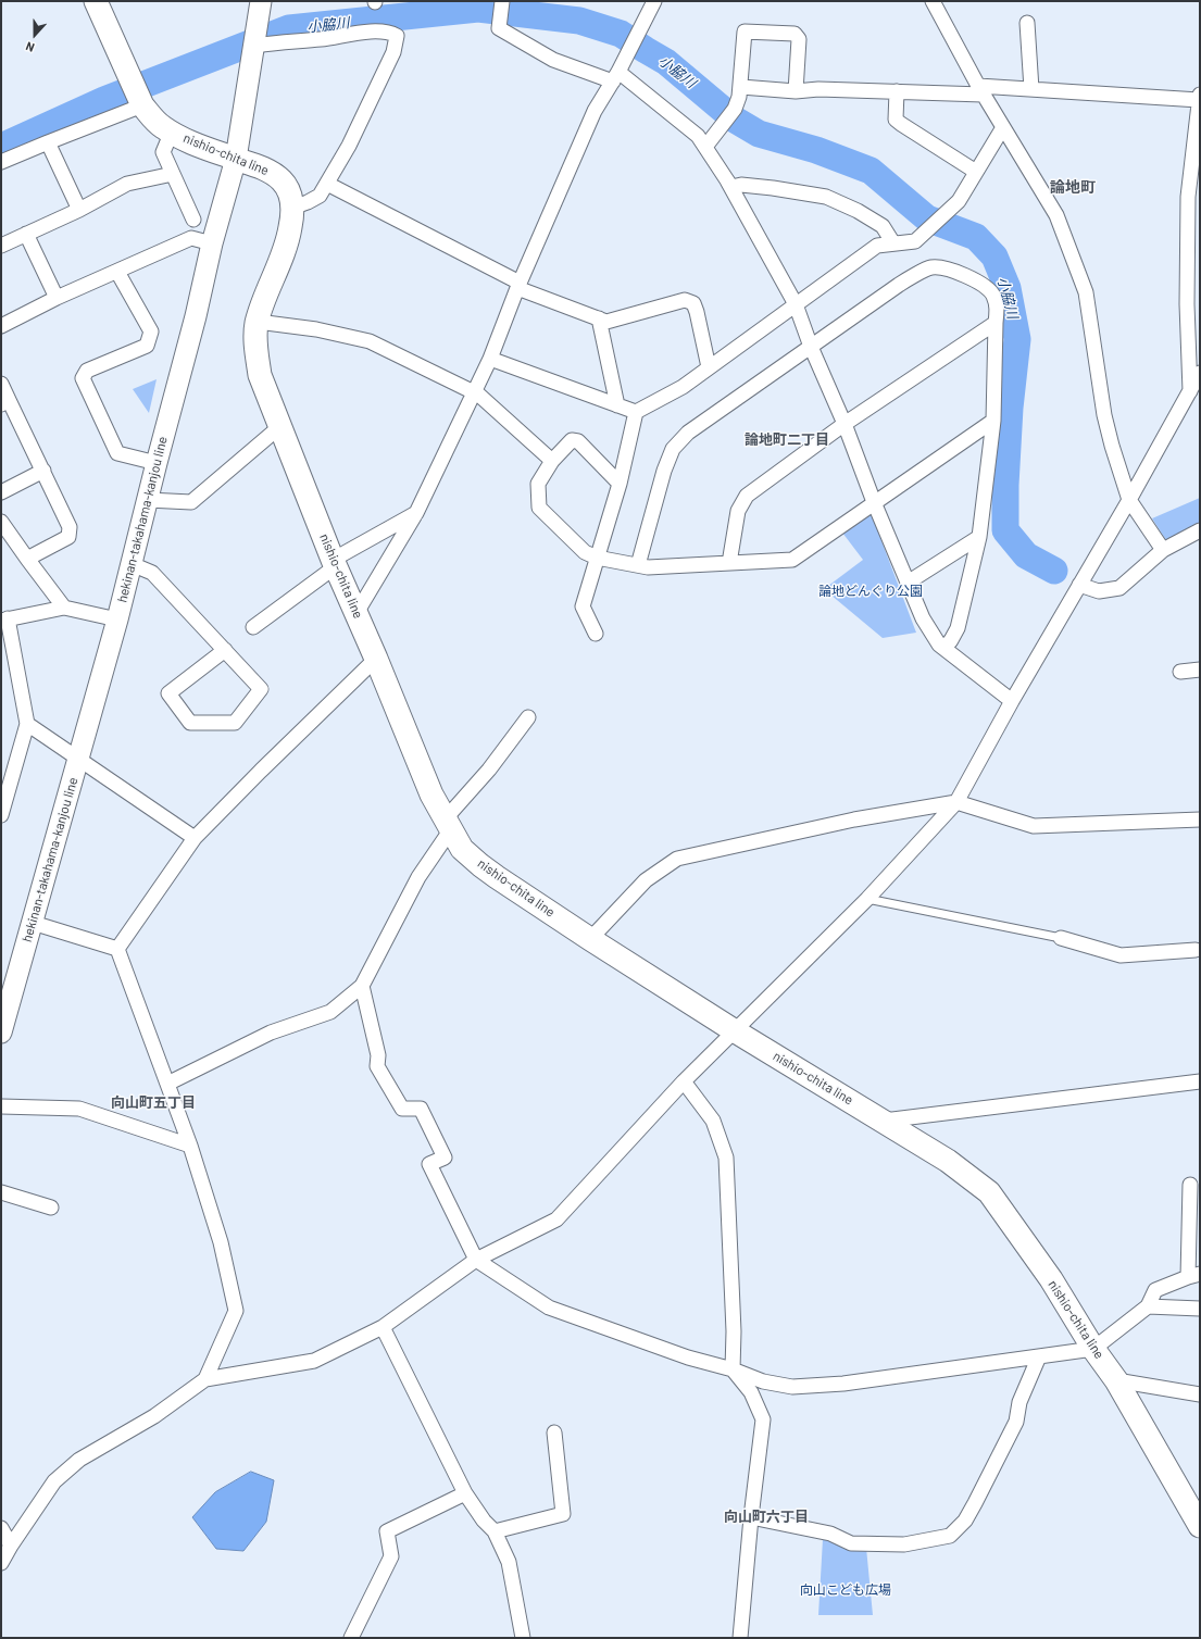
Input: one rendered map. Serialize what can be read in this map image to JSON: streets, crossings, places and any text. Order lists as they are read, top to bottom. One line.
{"streets":{"main road":["nishio-chita line","hekinan-takahama-kanjou line"]},"crossings":[["nishio-chita line","hekinan-takahama-kanjou line"]],"districts":["論地町","論地町二丁目","向山町五丁目","向山町六丁目"],"water":["小脇川"],"parks":["論地どんぐり公園","向山こども広場"],"north":"bottom"}
